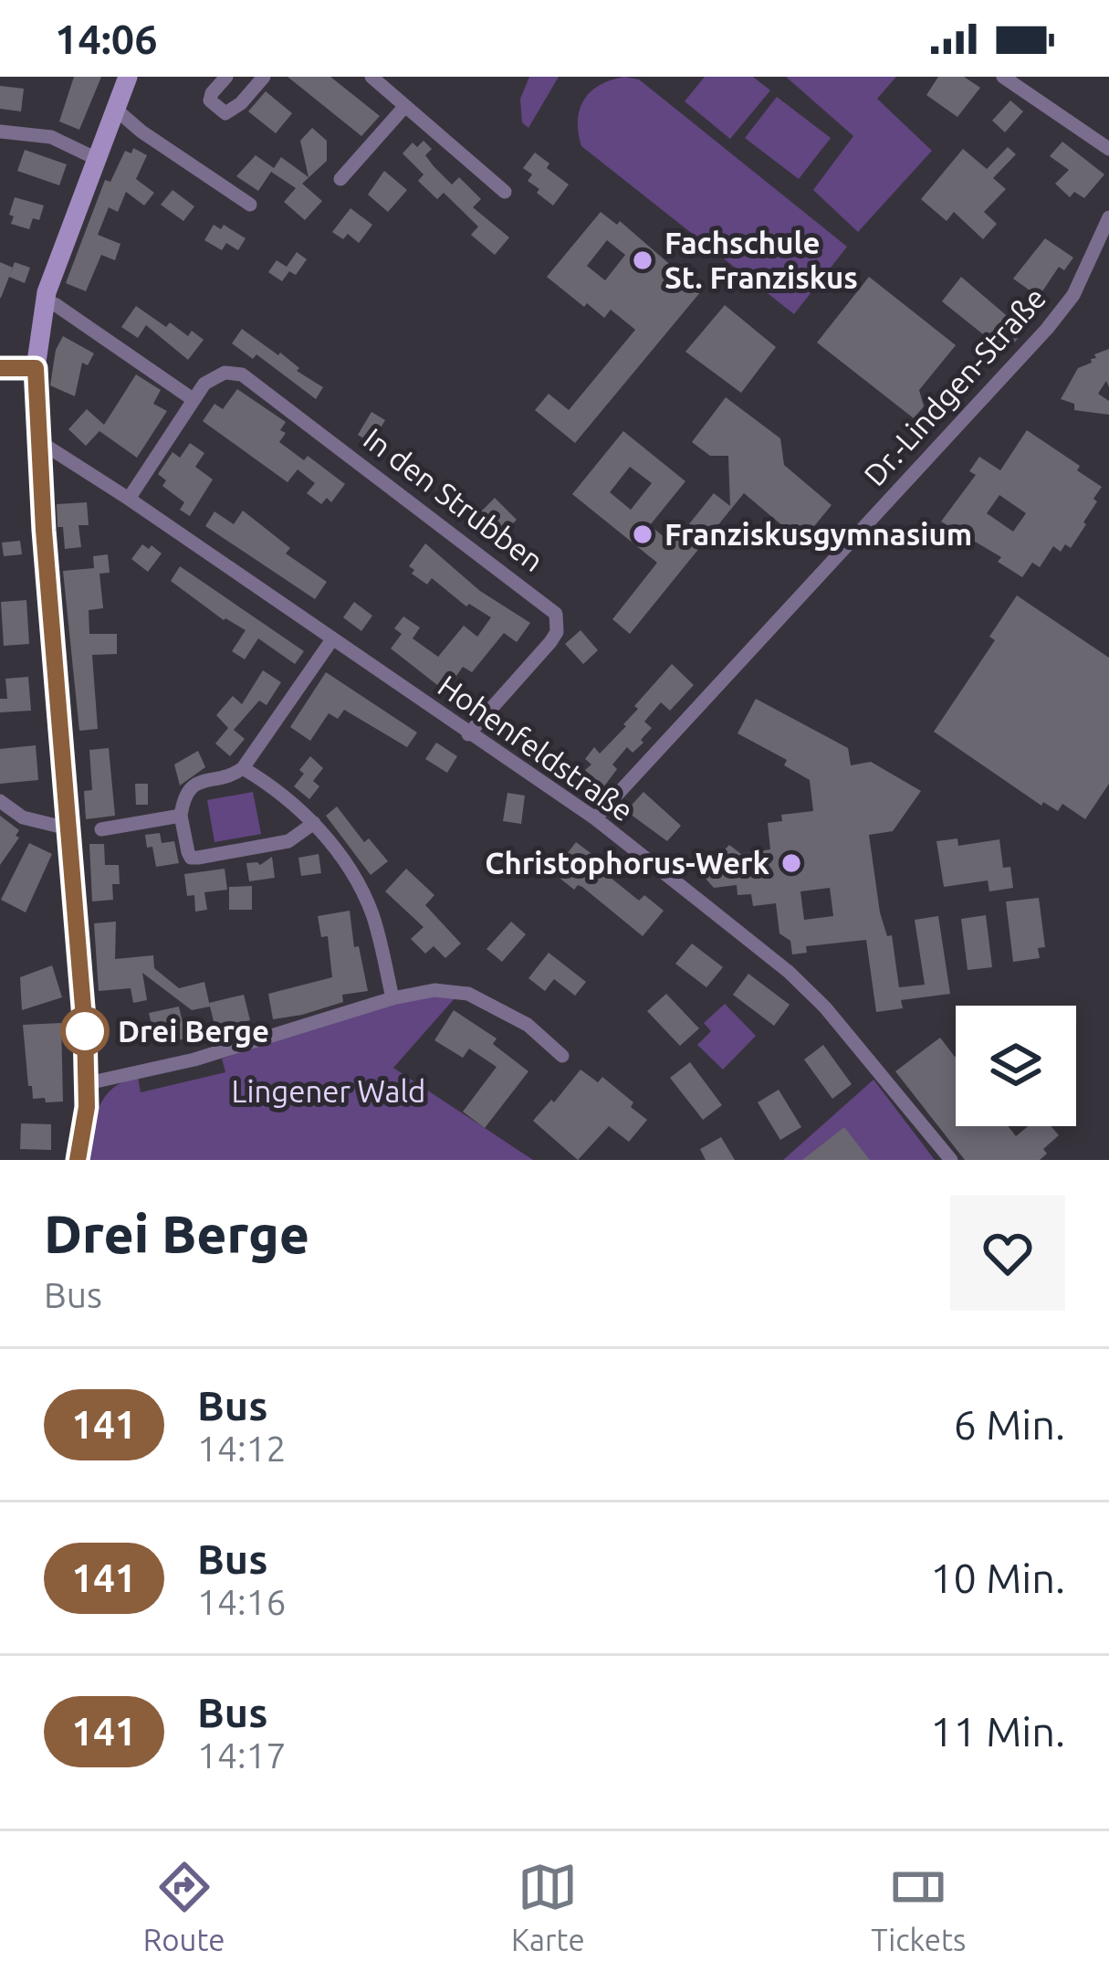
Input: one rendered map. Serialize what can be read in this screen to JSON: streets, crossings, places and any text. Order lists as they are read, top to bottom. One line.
{"streets":{"street":["Dr.-Lindgen-Straße","In den Strubben","Hohenfeldstraße"]},"crossings":[["Dr.-Lindgen-Straße","Hohenfeldstraße"],["In den Strubben","Hohenfeldstraße"]],"parks":["Lingener Wald"],"places":["Fachschule St. Franziskus","Franziskusgymnasium","Christophorus-Werk","Drei Berge"],"lines":["bus line 141"],"page":{"status":"14:06","heading":["Drei Berge","Bus"],"list":[{"mark":"141","name":"Bus","note":"14:12","value":"6 Min."},{"mark":"141","name":"Bus","note":"14:16","value":"10 Min."},{"mark":"141","name":"Bus","note":"14:17","value":"11 Min."}],"tabs":["Route","Karte","Tickets"]}}
